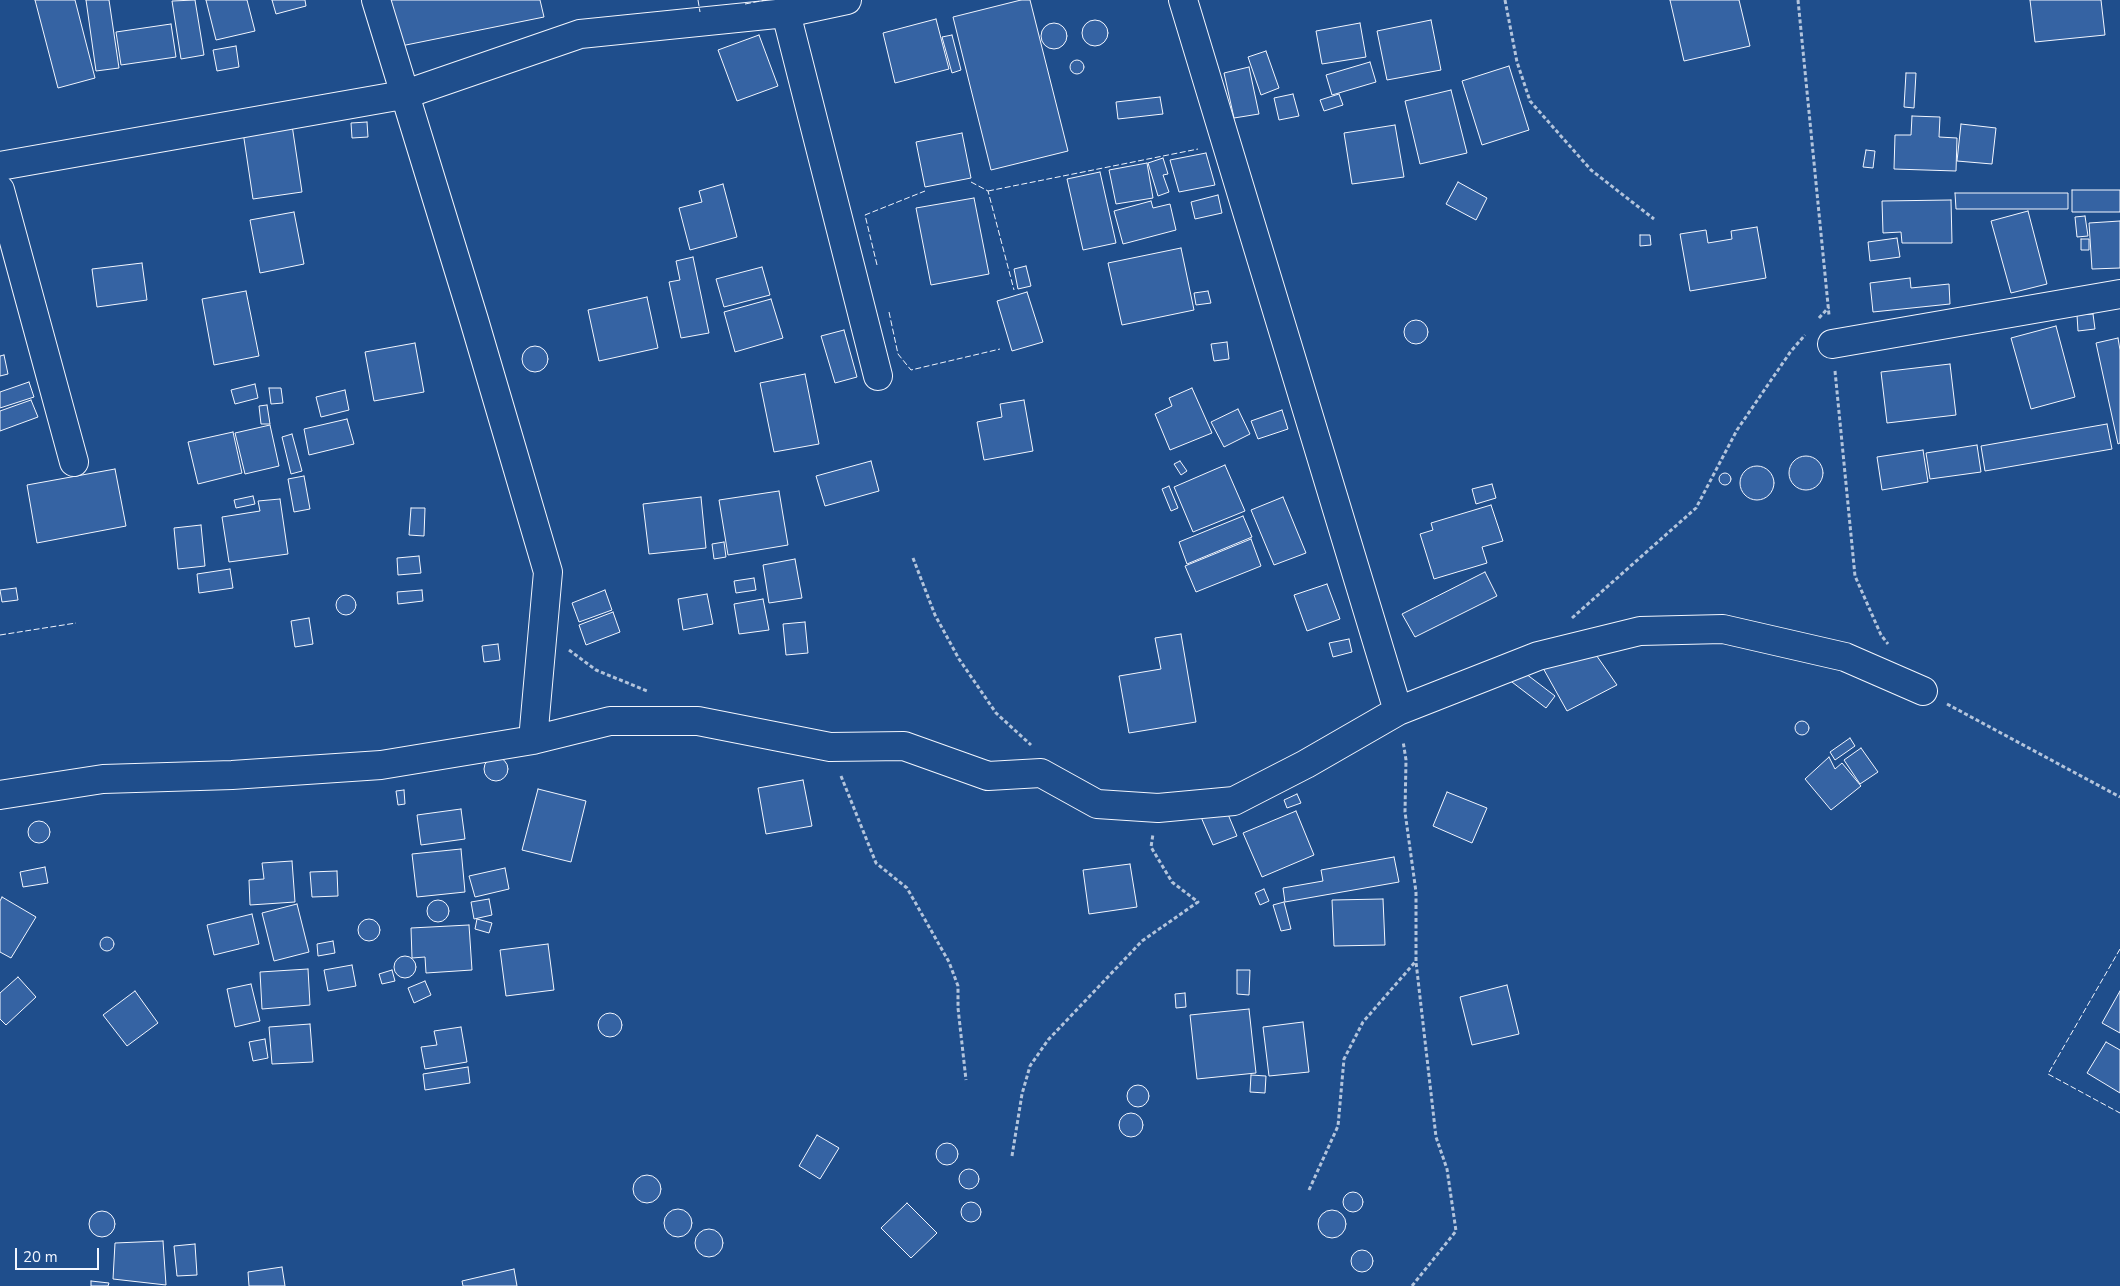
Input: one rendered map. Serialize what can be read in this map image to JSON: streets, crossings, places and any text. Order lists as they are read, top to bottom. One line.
{"scale_bar":"20 m"}
